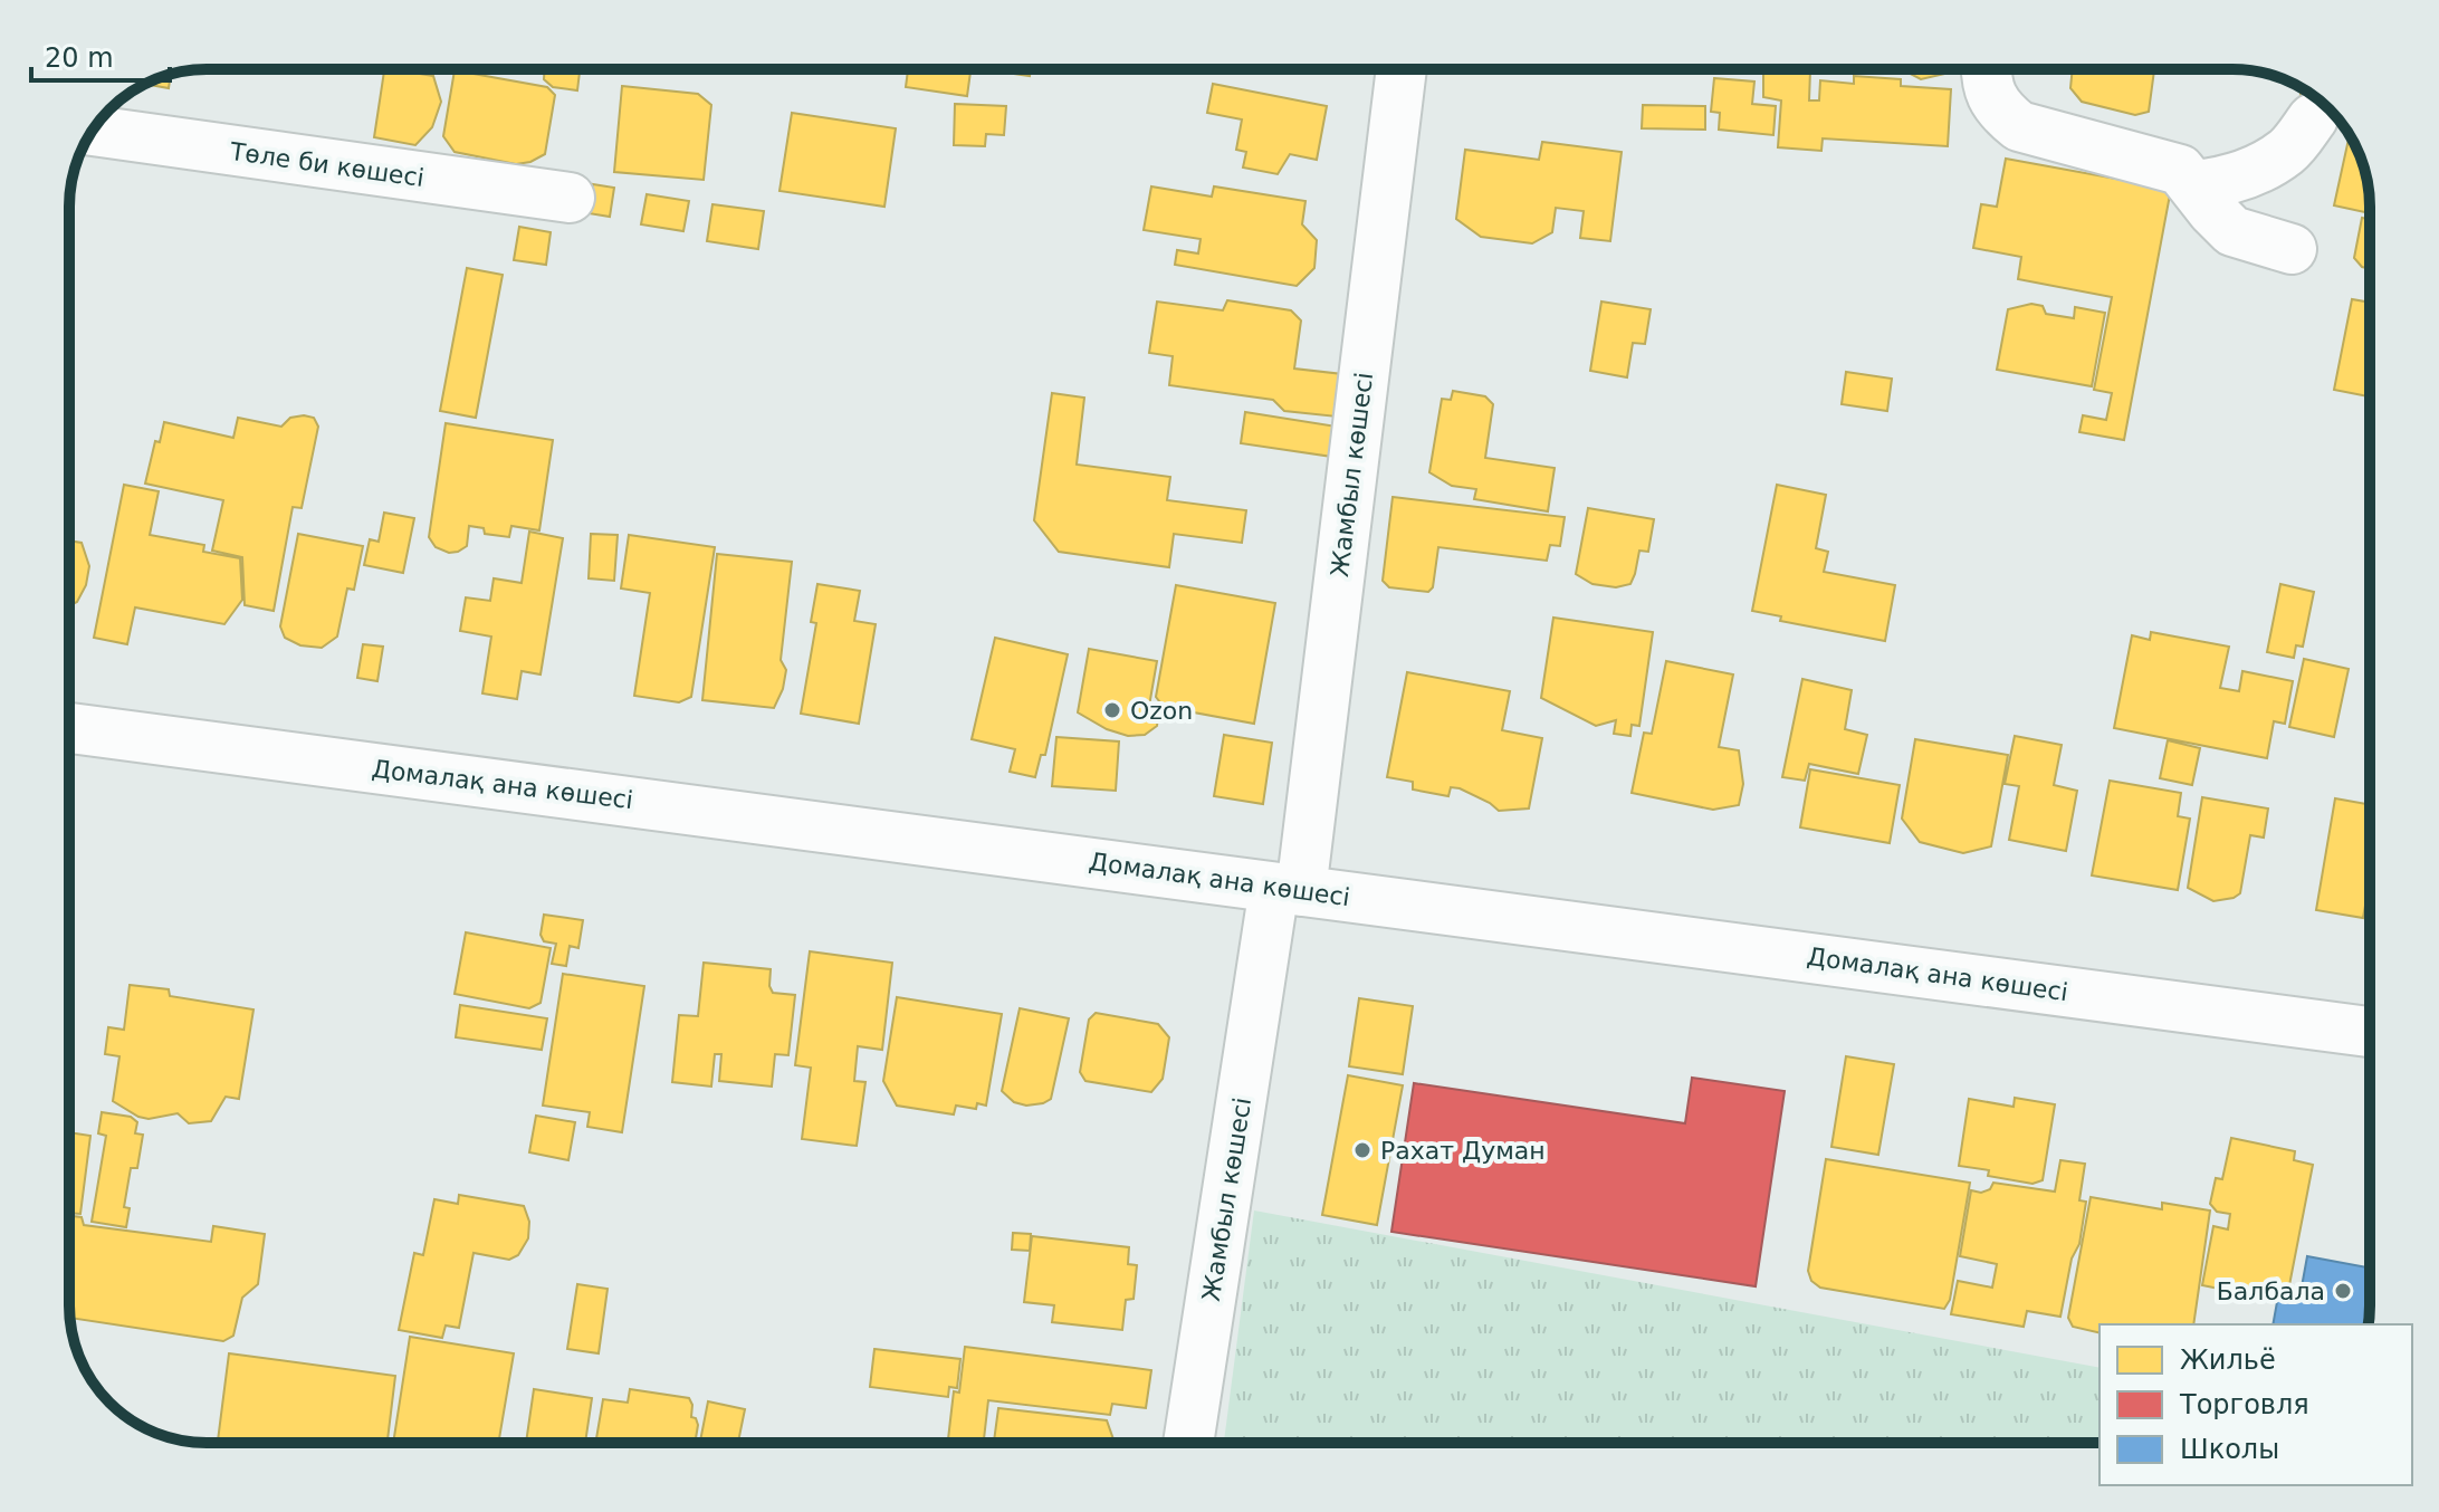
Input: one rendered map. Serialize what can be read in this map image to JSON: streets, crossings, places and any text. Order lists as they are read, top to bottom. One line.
{"streets":{"street":["Төле би көшесі","Жамбыл көшесі","Домалақ ана көшесі"]},"crossings":[["Жамбыл көшесі","Домалақ ана көшесі"]],"places":["Ozon","Рахат Думан","Балбала"],"legend":["Жильё","Торговля","Школы"],"scale_bar":"20 m"}
